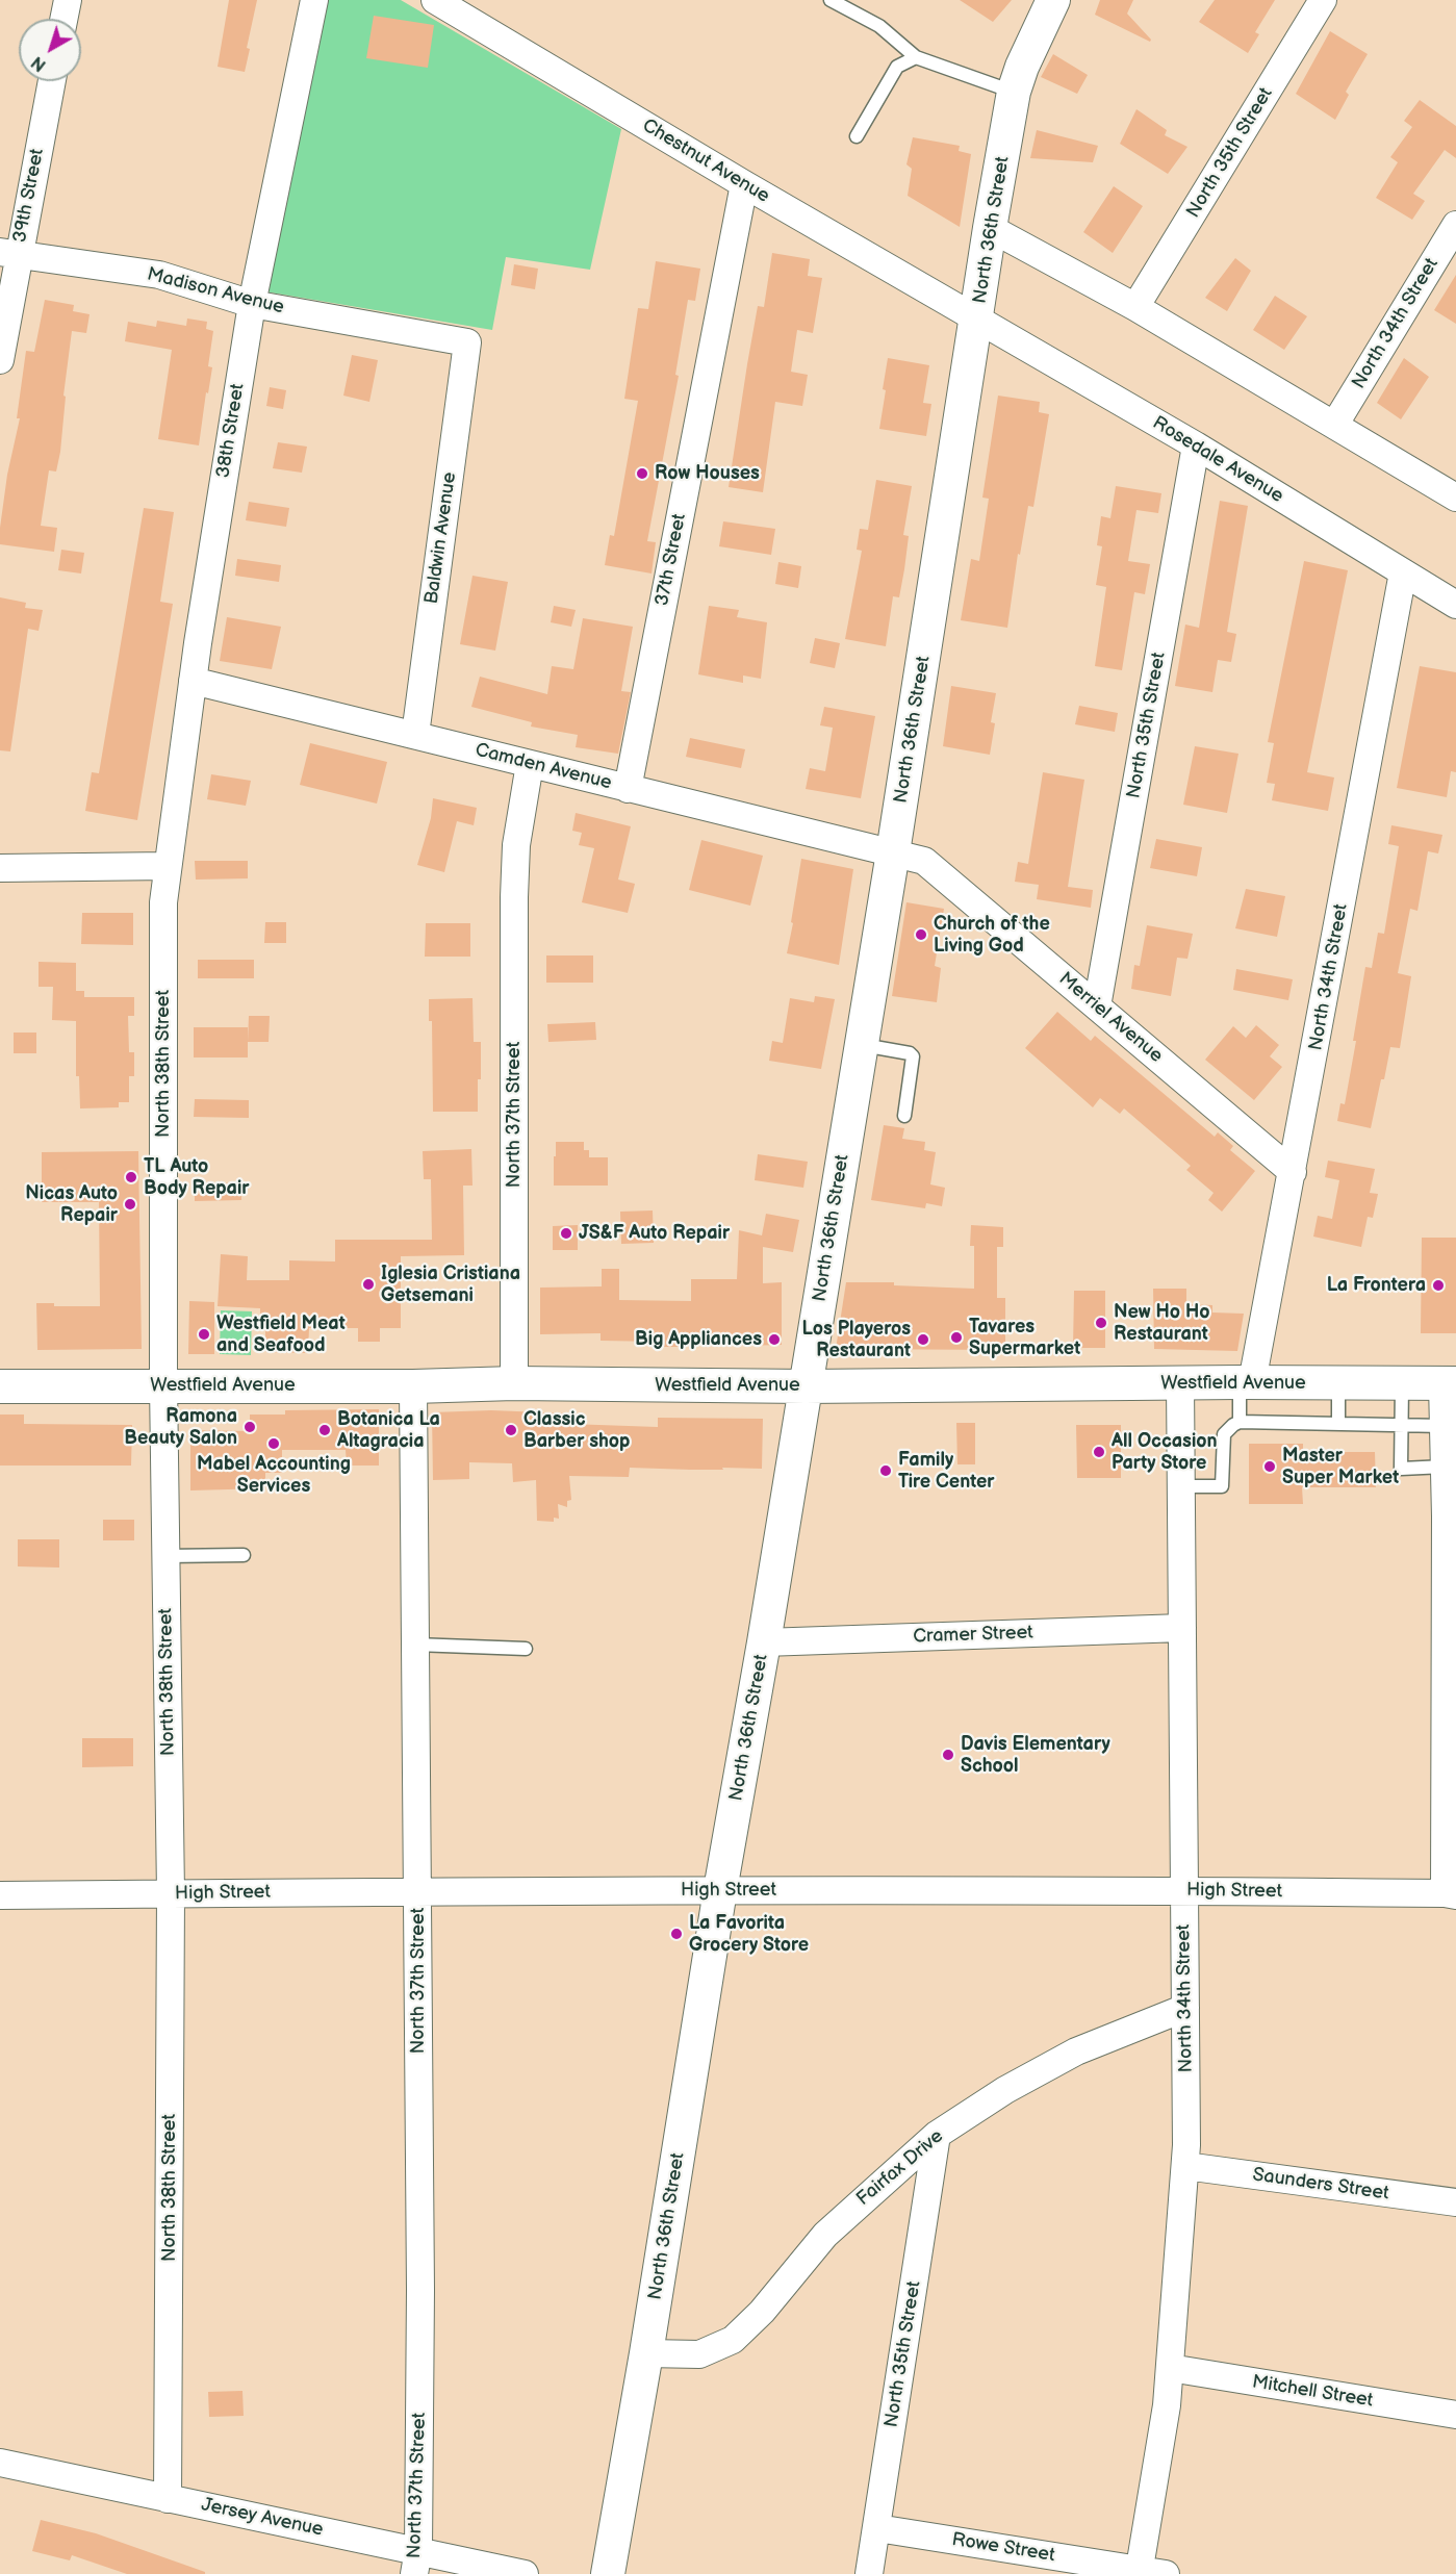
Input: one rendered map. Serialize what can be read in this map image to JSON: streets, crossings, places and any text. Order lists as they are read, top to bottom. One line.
{"streets":{"street":["North 35th Street","Chestnut Avenue","39th Street","North 36th Street","Madison Avenue","North 34th Street","38th Street","Rosedale Avenue","Baldwin Avenue","37th Street","Camden Avenue","Merriel Avenue","North 38th Street","North 37th Street","Westfield Avenue","Cramer Street","High Street","Fairfax Drive","Saunders Street","Mitchell Street","Jersey Avenue","Rowe Street"]},"crossings":[["North 35th Street","Rosedale Avenue"],["North 35th Street","Merriel Avenue"],["North 35th Street","Fairfax Drive"],["North 35th Street","Rowe Street"],["Chestnut Avenue","North 36th Street"],["Chestnut Avenue","Rosedale Avenue"],["Chestnut Avenue","37th Street"],["39th Street","Madison Avenue"],["North 36th Street","Rosedale Avenue"],["North 36th Street","Camden Avenue"],["North 36th Street","Merriel Avenue"],["North 36th Street","Westfield Avenue"],["North 36th Street","Cramer Street"],["North 36th Street","High Street"],["North 36th Street","Fairfax Drive"],["Madison Avenue","38th Street"],["Madison Avenue","Baldwin Avenue"],["North 34th Street","Rosedale Avenue"],["North 34th Street","Merriel Avenue"],["North 34th Street","Westfield Avenue"],["North 34th Street","Cramer Street"],["North 34th Street","High Street"],["North 34th Street","Fairfax Drive"],["North 34th Street","Saunders Street"],["North 34th Street","Mitchell Street"],["North 34th Street","Rowe Street"],["38th Street","Camden Avenue"],["38th Street","North 38th Street"],["Baldwin Avenue","Camden Avenue"],["37th Street","Camden Avenue"],["Camden Avenue","Merriel Avenue"],["Camden Avenue","North 37th Street"],["North 38th Street","Westfield Avenue"],["North 38th Street","High Street"],["North 38th Street","Jersey Avenue"],["North 37th Street","Westfield Avenue"],["North 37th Street","High Street"],["North 37th Street","Jersey Avenue"]],"places":["Row Houses","Church of the Living God","TL Auto Body Repair","Nicas Auto Repair","JS&F Auto Repair","Iglesia Cristiana Getsemani","La Frontera","New Ho Ho Restaurant","Westfield Meat and Seafood","Tavares Supermarket","Big Appliances","Los Playeros Restaurant","Ramona Beauty Salon","Botanica La Altagracia","Classic Barber shop","Mabel Accounting Services","All Occasion Party Store","Master Super Market","Family Tire Center","Davis Elementary School","La Favorita Grocery Store"],"north":"bottom left"}
